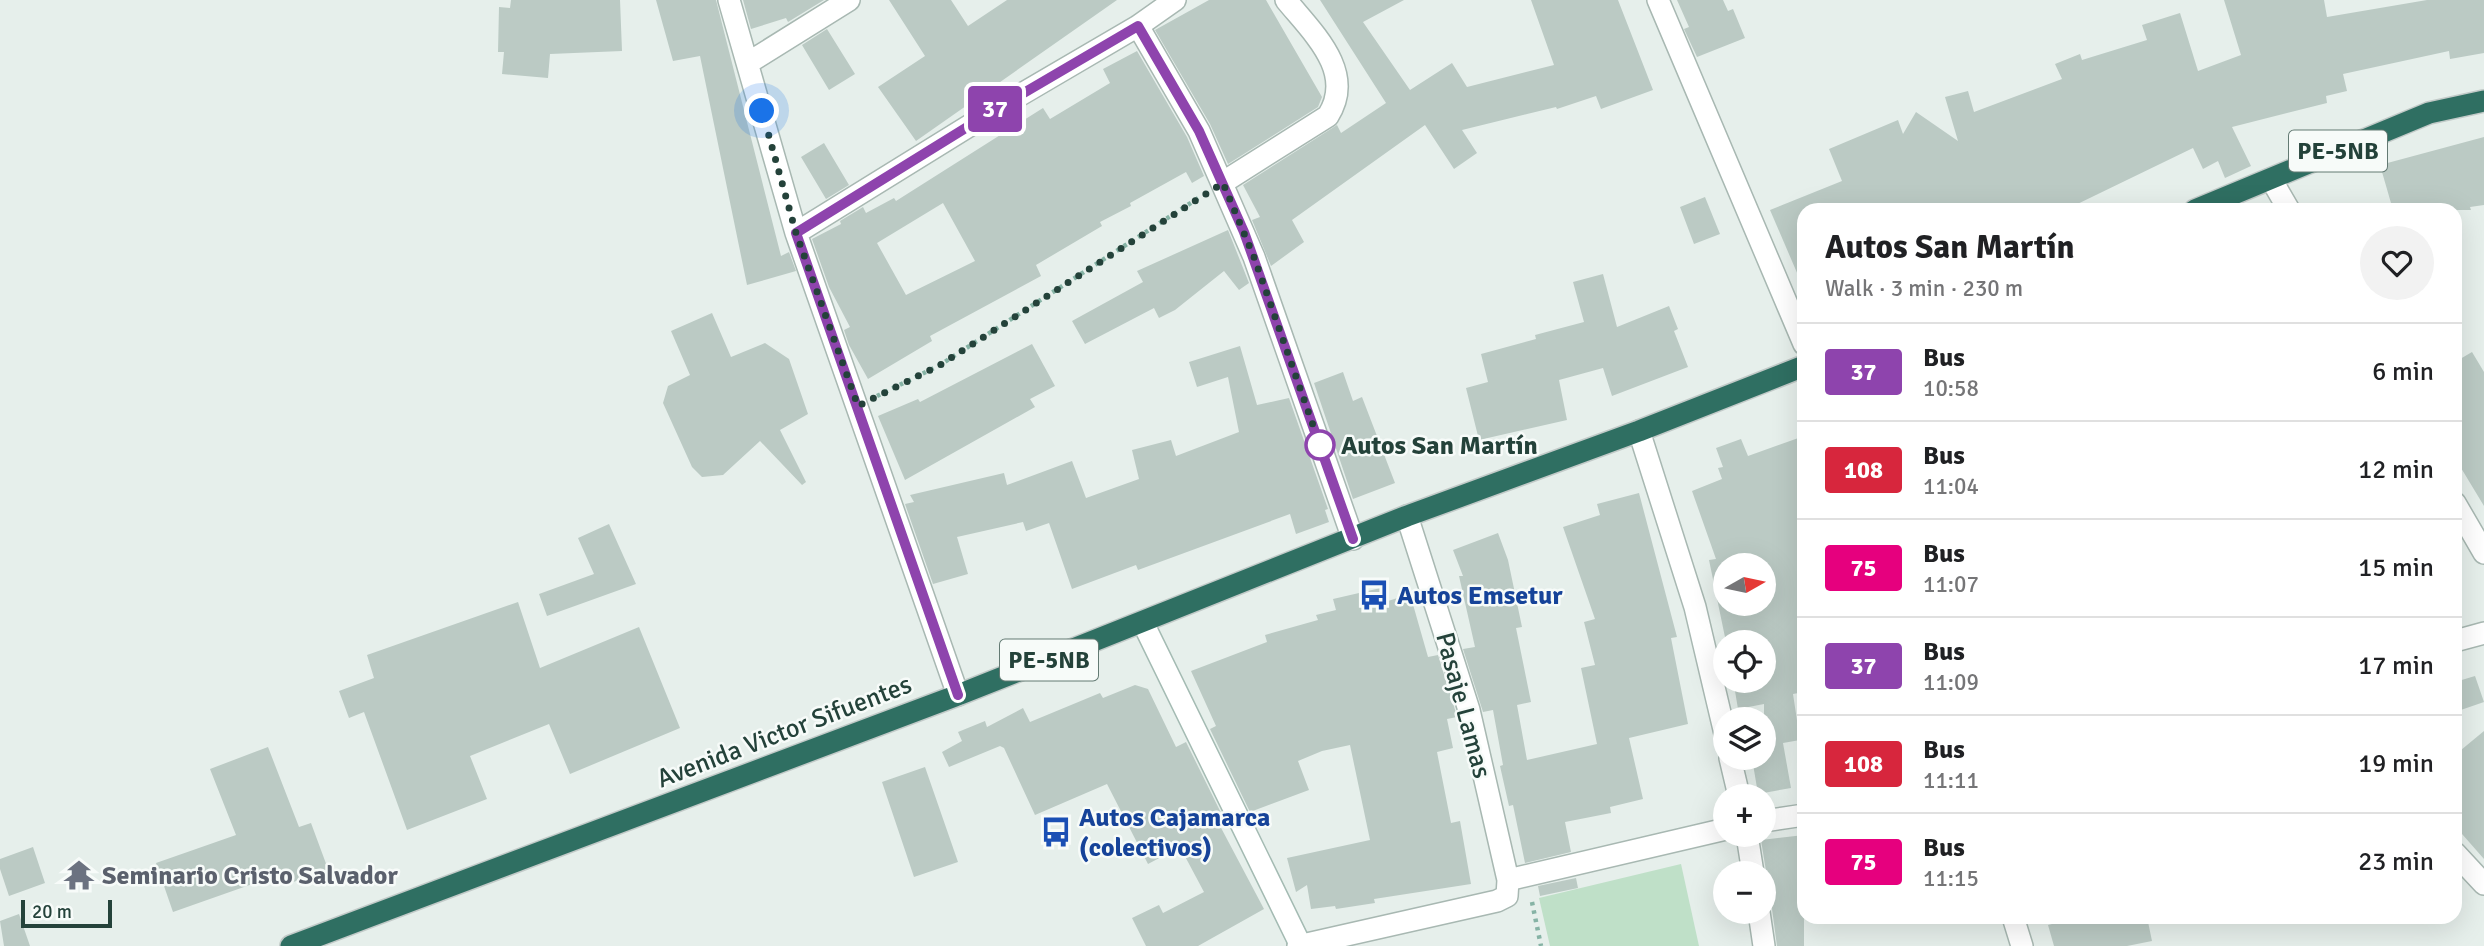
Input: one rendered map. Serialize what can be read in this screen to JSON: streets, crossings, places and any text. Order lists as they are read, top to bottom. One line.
{"streets":{"highway":["PE-5NB","Avenida Victor Sifuentes"],"street":["Pasaje Lamas"]},"crossings":[["Pasaje Lamas","Avenida Victor Sifuentes"]],"places":{"other":["Autos San Martín"],"bus stop":["Autos Emsetur","Autos Cajamarca (colectivos)"],"temple":["Seminario Cristo Salvador"]},"lines":["bus line 37"],"scale_bar":"20 m","north":"right","page":{"on_map":"37","heading":["Autos San Martín","Walk · 3 min · 230 m"],"list":[{"mark":"37","name":"Bus","note":"10:58","value":"6 min"},{"mark":"108","name":"Bus","note":"11:04","value":"12 min"},{"mark":"75","name":"Bus","note":"11:07","value":"15 min"},{"mark":"37","name":"Bus","note":"11:09","value":"17 min"},{"mark":"108","name":"Bus","note":"11:11","value":"19 min"},{"mark":"75","name":"Bus","note":"11:15","value":"23 min"}],"map_buttons":["+","−"],"scale":"20 m"}}
